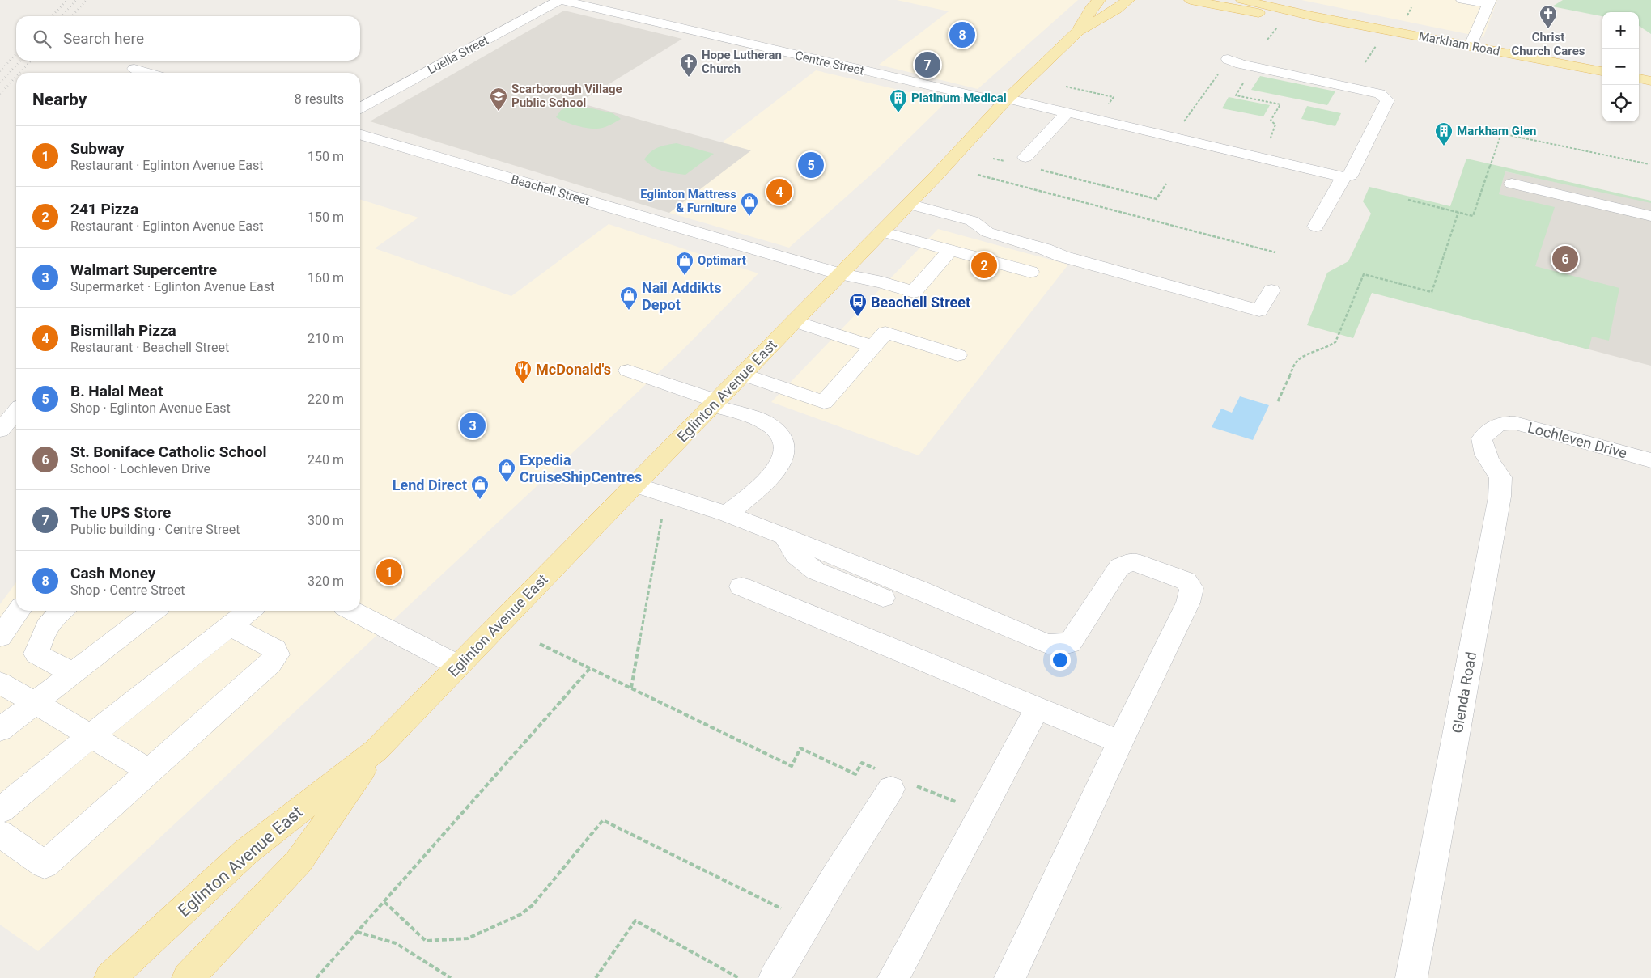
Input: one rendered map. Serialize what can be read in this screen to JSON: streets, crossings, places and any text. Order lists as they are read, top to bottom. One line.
{"streets":{"main road":["Markham Road","Eglinton Avenue East"],"street":["Luella Street","Centre Street","Beachell Street","Lochleven Drive","Glenda Road"]},"crossings":[["Luella Street","Centre Street"],["Centre Street","Eglinton Avenue East"],["Beachell Street","Eglinton Avenue East"],["Lochleven Drive","Glenda Road"]],"places":{"church":["Christ Church Cares","Hope Lutheran Church"],"school or university":["Scarborough Village Public School"],"building":["Platinum Medical","Markham Glen"],"shop":["Eglinton Mattress & Furniture","Optimart","Nail Addikts Depot","Expedia CruiseShipCentres","Lend Direct"],"bus stop":["Beachell Street"],"restaurant":["McDonald's"]},"page":{"map_buttons":["+","−"],"search":"Search here","pins":["8","7","5","4","6","2","3","1"],"heading":["Nearby","8 results"],"list":[{"mark":"1","name":"Subway","note":"Restaurant · Eglinton Avenue East","value":"150 m"},{"mark":"2","name":"241 Pizza","note":"Restaurant · Eglinton Avenue East","value":"150 m"},{"mark":"3","name":"Walmart Supercentre","note":"Supermarket · Eglinton Avenue East","value":"160 m"},{"mark":"4","name":"Bismillah Pizza","note":"Restaurant · Beachell Street","value":"210 m"},{"mark":"5","name":"B. Halal Meat","note":"Shop · Eglinton Avenue East","value":"220 m"},{"mark":"6","name":"St. Boniface Catholic School","note":"School · Lochleven Drive","value":"240 m"},{"mark":"7","name":"The UPS Store","note":"Public building · Centre Street","value":"300 m"},{"mark":"8","name":"Cash Money","note":"Shop · Centre Street","value":"320 m"}]}}
